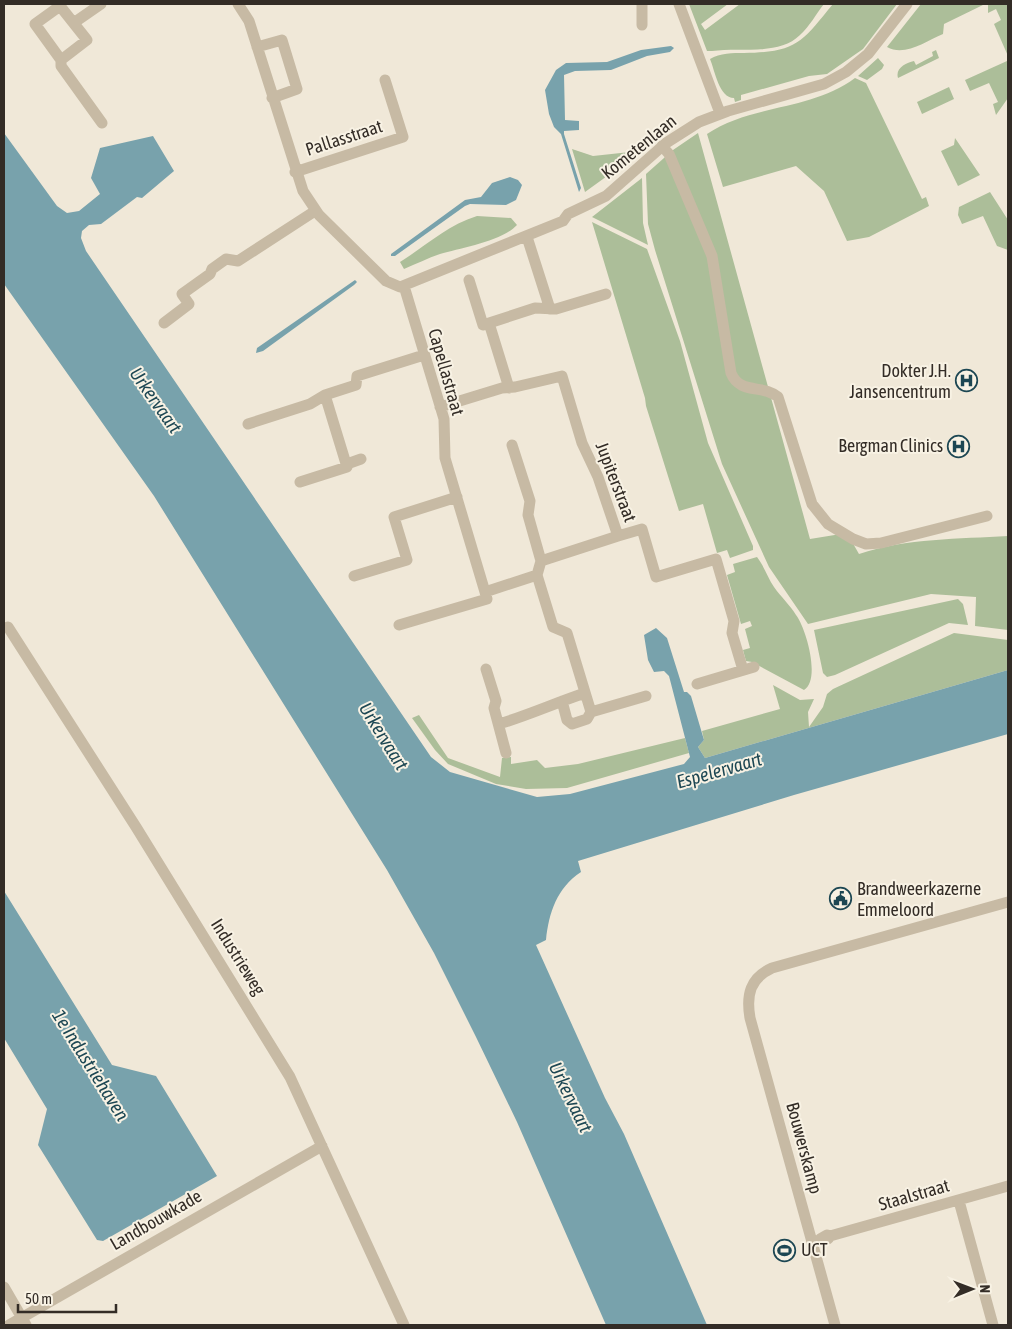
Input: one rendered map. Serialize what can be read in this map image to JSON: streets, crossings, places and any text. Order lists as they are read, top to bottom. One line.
{"streets":{"street":["Pallasstraat","Kometenlaan","Capellastraat","Jupiterstraat","Industrieweg","Bouwerskamp","Staalstraat","Landbouwkade"]},"crossings":[["Pallasstraat","Kometenlaan"],["Pallasstraat","Capellastraat"],["Kometenlaan","Capellastraat"],["Capellastraat","Jupiterstraat"],["Industrieweg","Landbouwkade"],["Bouwerskamp","Staalstraat"]],"water":["Urkervaart","Espelervaart","1e Industriehaven"],"places":{"hospital":["Dokter J.H. Jansencentrum","Bergman Clinics"],"public building":["Brandweerkazerne Emmeloord"],"sports":["UCT"]},"scale_bar":"50 m","north":"right"}
